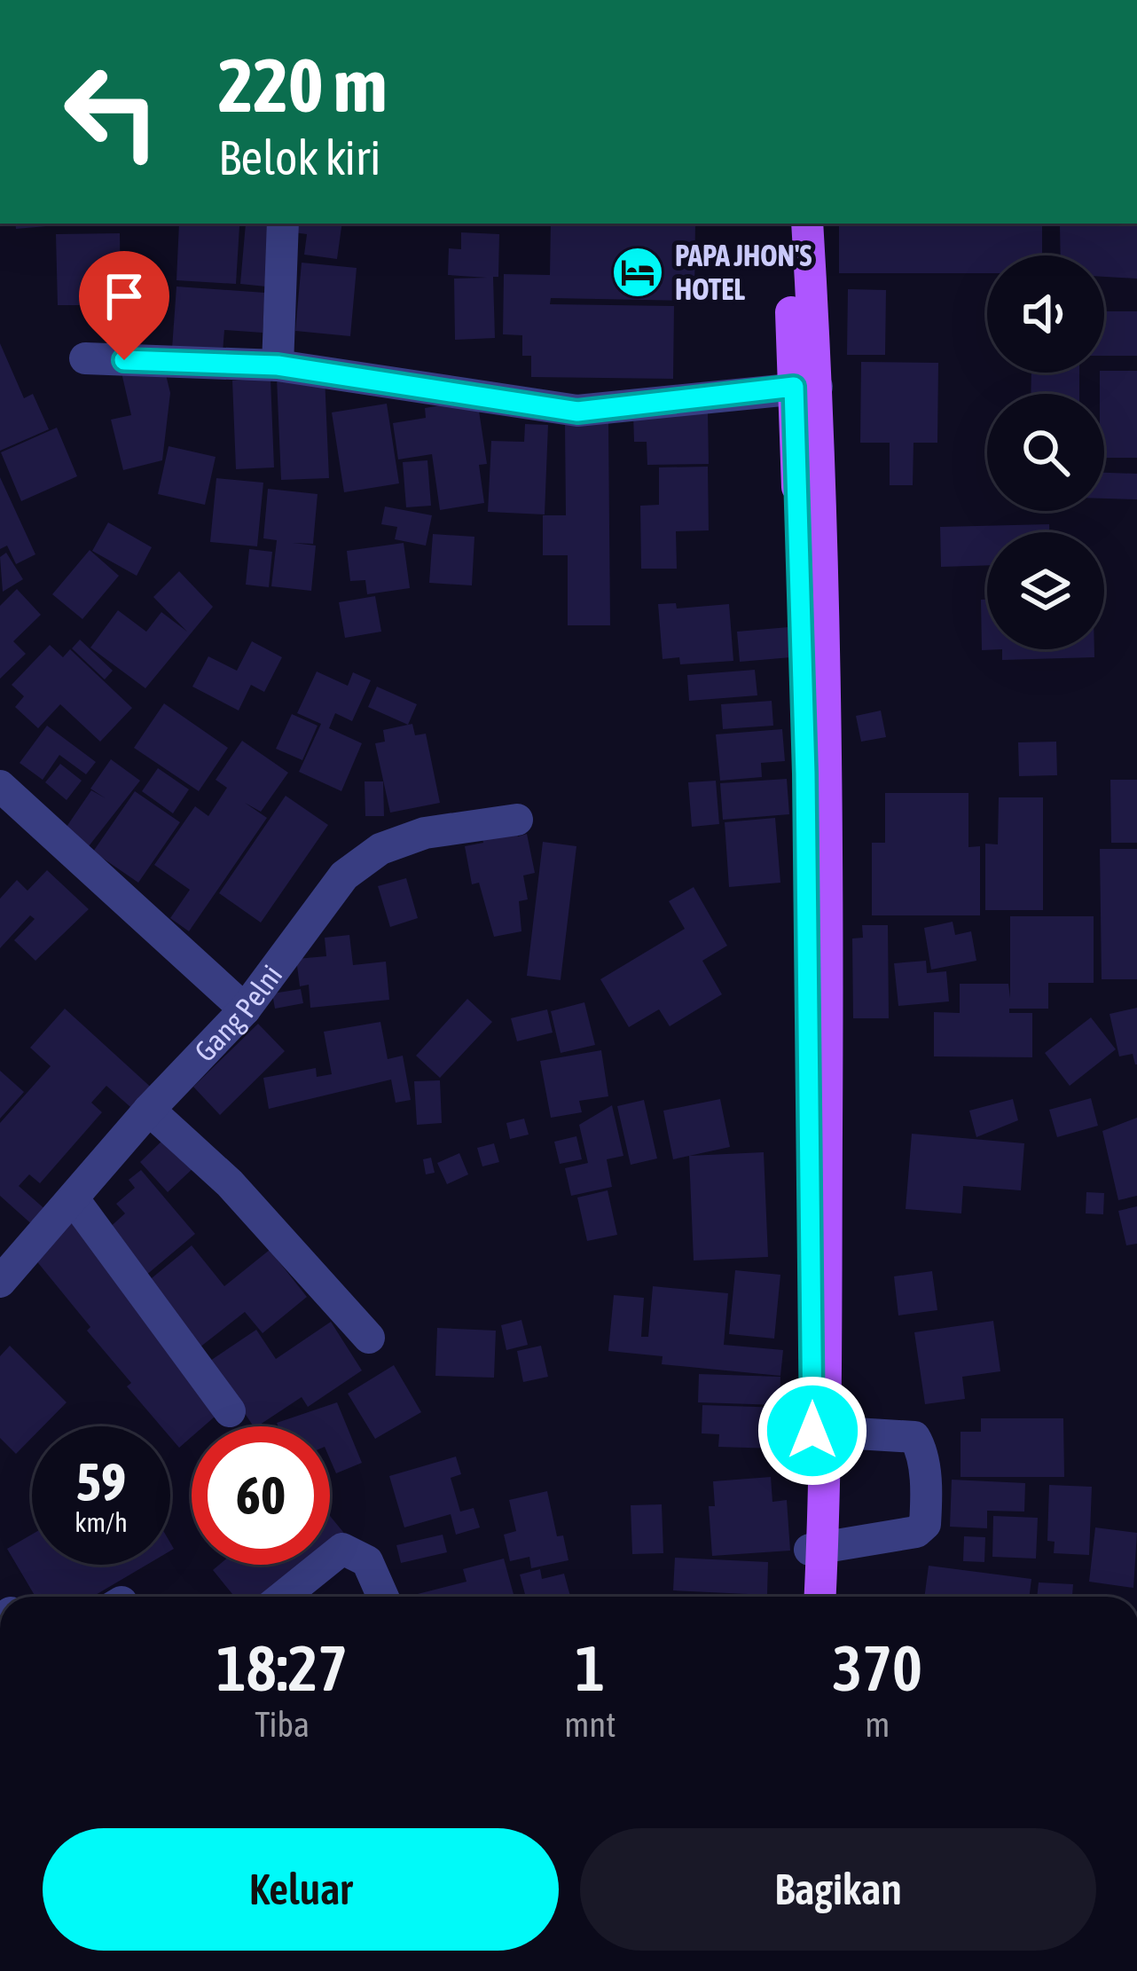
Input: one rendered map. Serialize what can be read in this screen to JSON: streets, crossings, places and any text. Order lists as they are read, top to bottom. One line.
{"streets":{"street":["Gang Pelni"]},"places":{"hotel":["PAPA JHON'S HOTEL"]},"page":{"turn":["220 m","Belok kiri"],"speed":"59 km/h","limit":"60","eta":["18:27","Tiba","1","mnt","370","m"],"buttons":["Keluar","Bagikan"]}}
